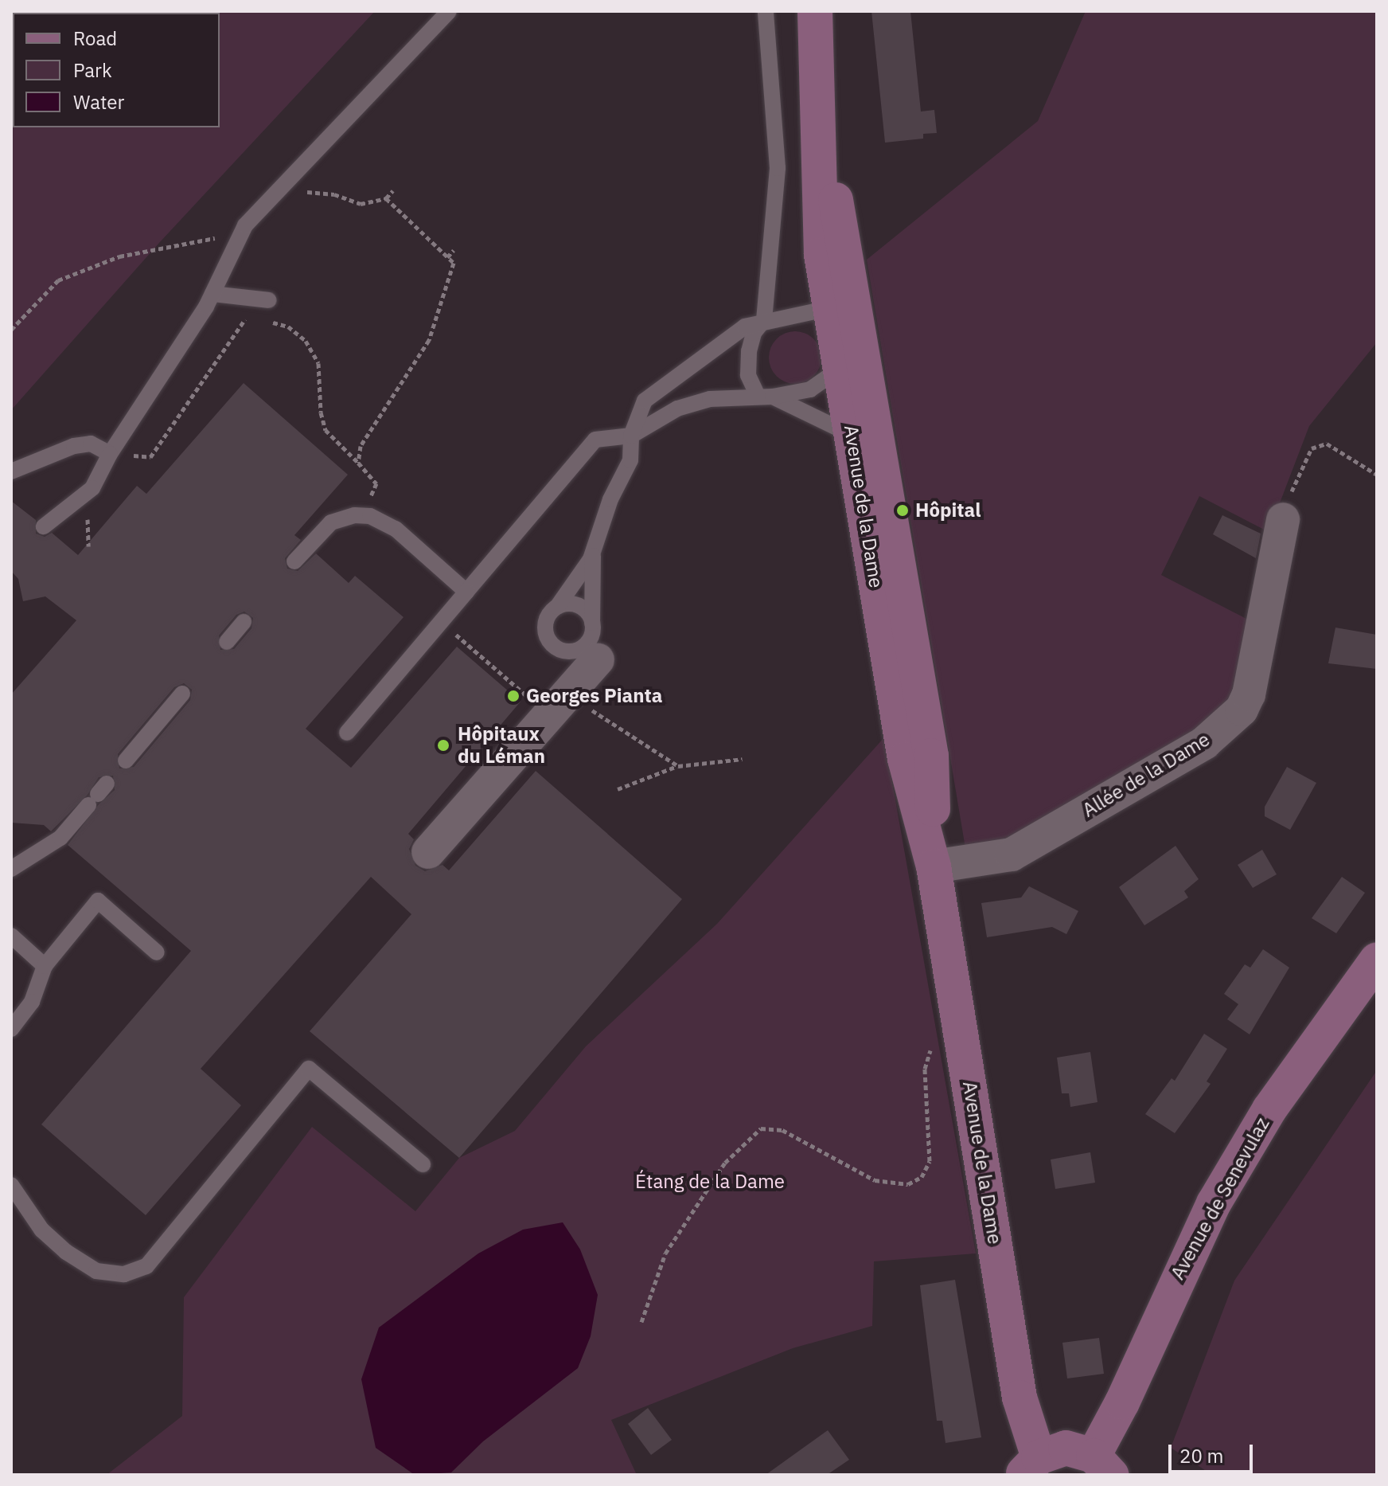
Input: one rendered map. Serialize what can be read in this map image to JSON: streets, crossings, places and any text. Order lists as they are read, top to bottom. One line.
{"streets":{"main road":["Avenue de la Dame","Avenue de Senevulaz"],"street":["Allée de la Dame"]},"crossings":[["Avenue de la Dame","Allée de la Dame"]],"parks":["Étang de la Dame"],"places":["Hôpital","Georges Pianta","Hôpitaux du Léman"],"legend":["Road","Park","Water"],"scale_bar":"20 m"}
